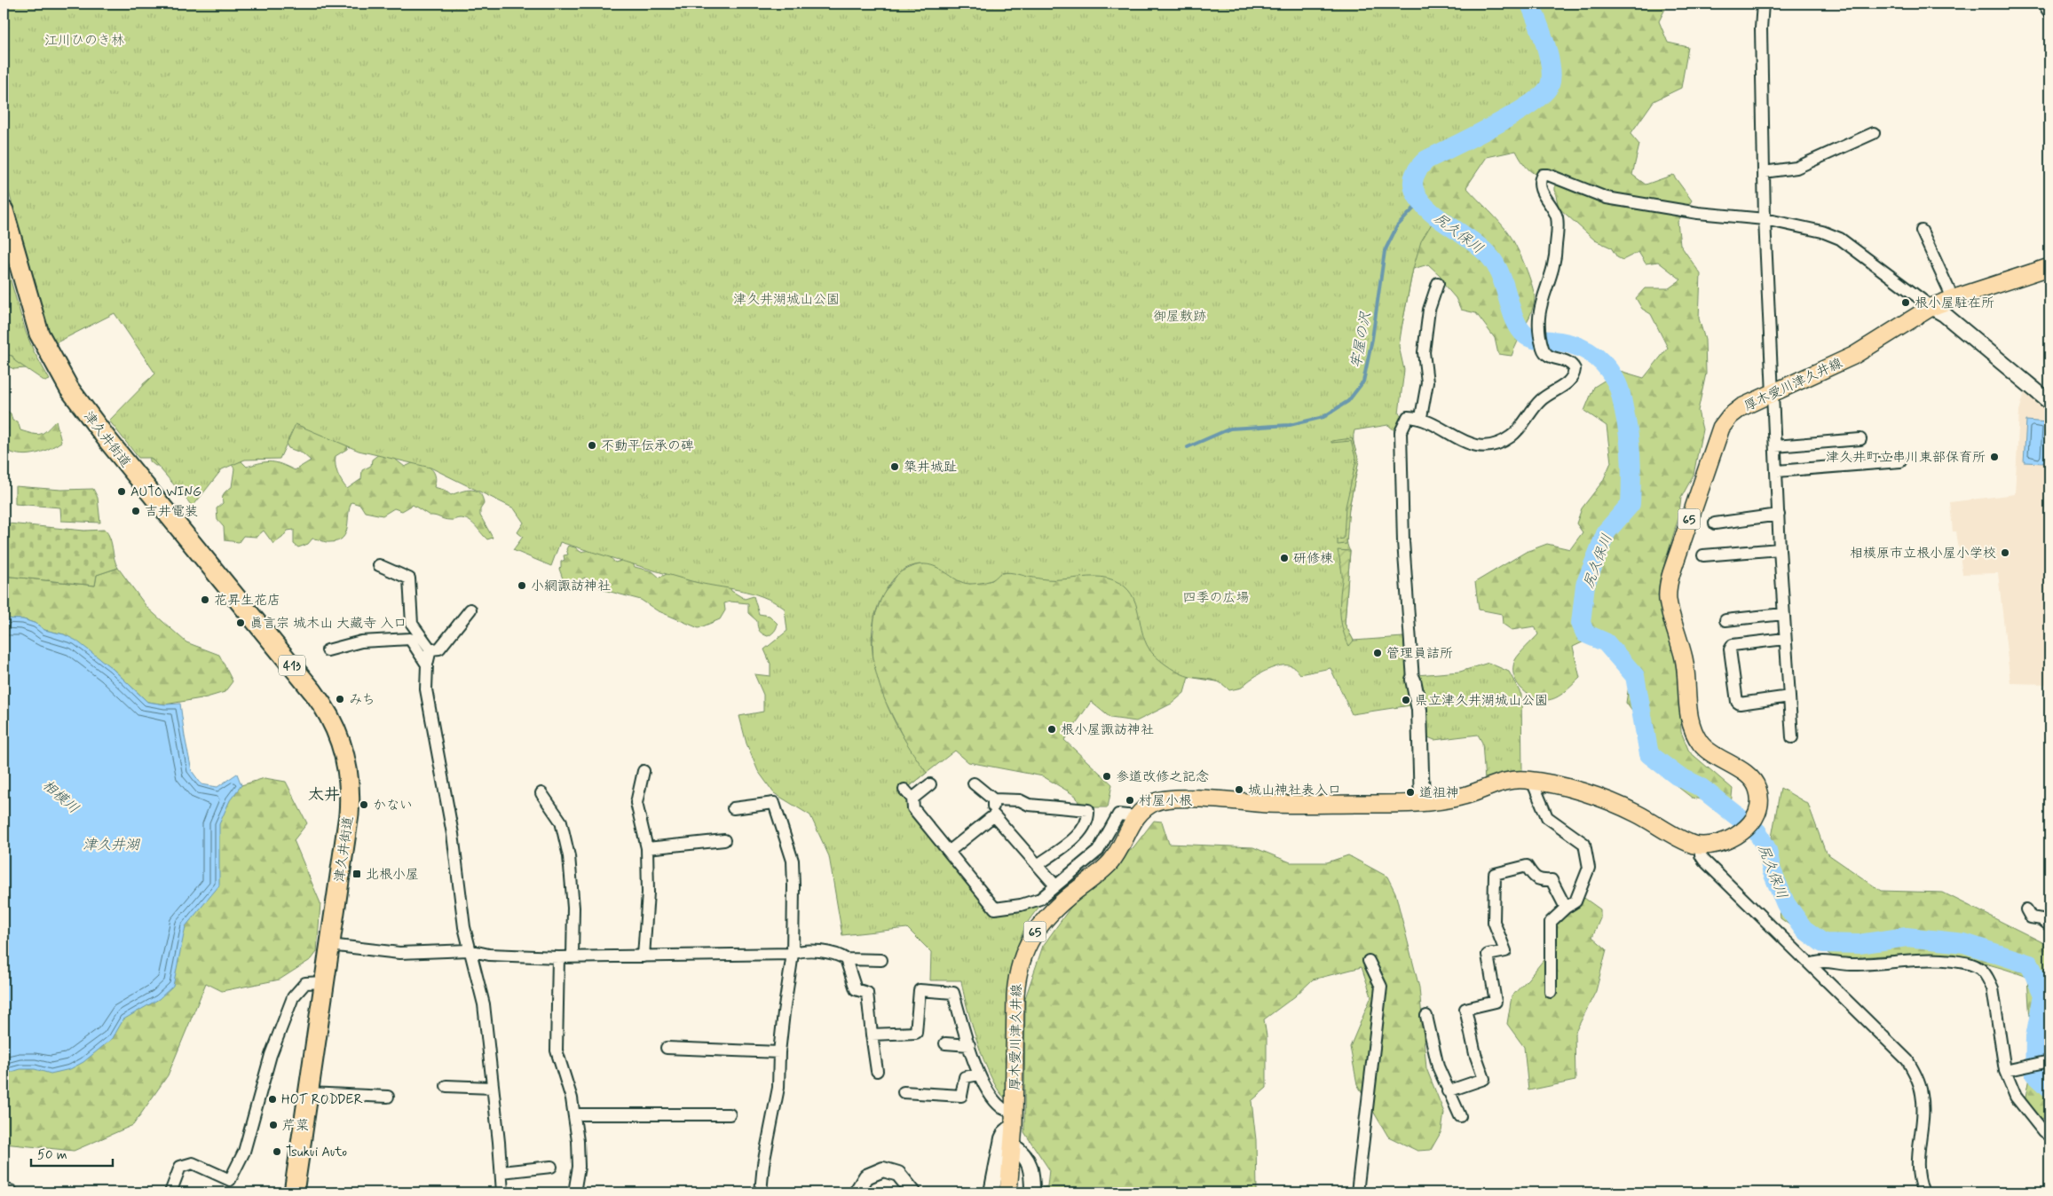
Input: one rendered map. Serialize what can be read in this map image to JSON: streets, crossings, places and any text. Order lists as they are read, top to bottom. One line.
{"streets":{"highway":["津久井街道","413"],"main road":["厚木愛川津久井線","65"]},"districts":["太井"],"water":["尻久保川","牢屋の沢","相模川","津久井湖"],"parks":["江川ひのき林","津久井湖城山公園","御屋敷跡","四季の広場"],"places":{"other":["根小屋駐在所","不動平伝承の碑","津久井町立串川東部保育所","築井城趾","AUTO WING","吉井電装","相模原市立根小屋小学校","研修棟","小網諏訪神社","花昇生花店","眞言宗 城木山 大藏寺 入口","管理員詰所","みち","県立津久井湖城山公園","根小屋諏訪神社","参道改修之記念","城山神社表入口","道祖神","村屋小根","かない","HOT RODDER","芹菜","Tsukui Auto"],"transit":["北根小屋"]},"scale_bar":"50 m"}
